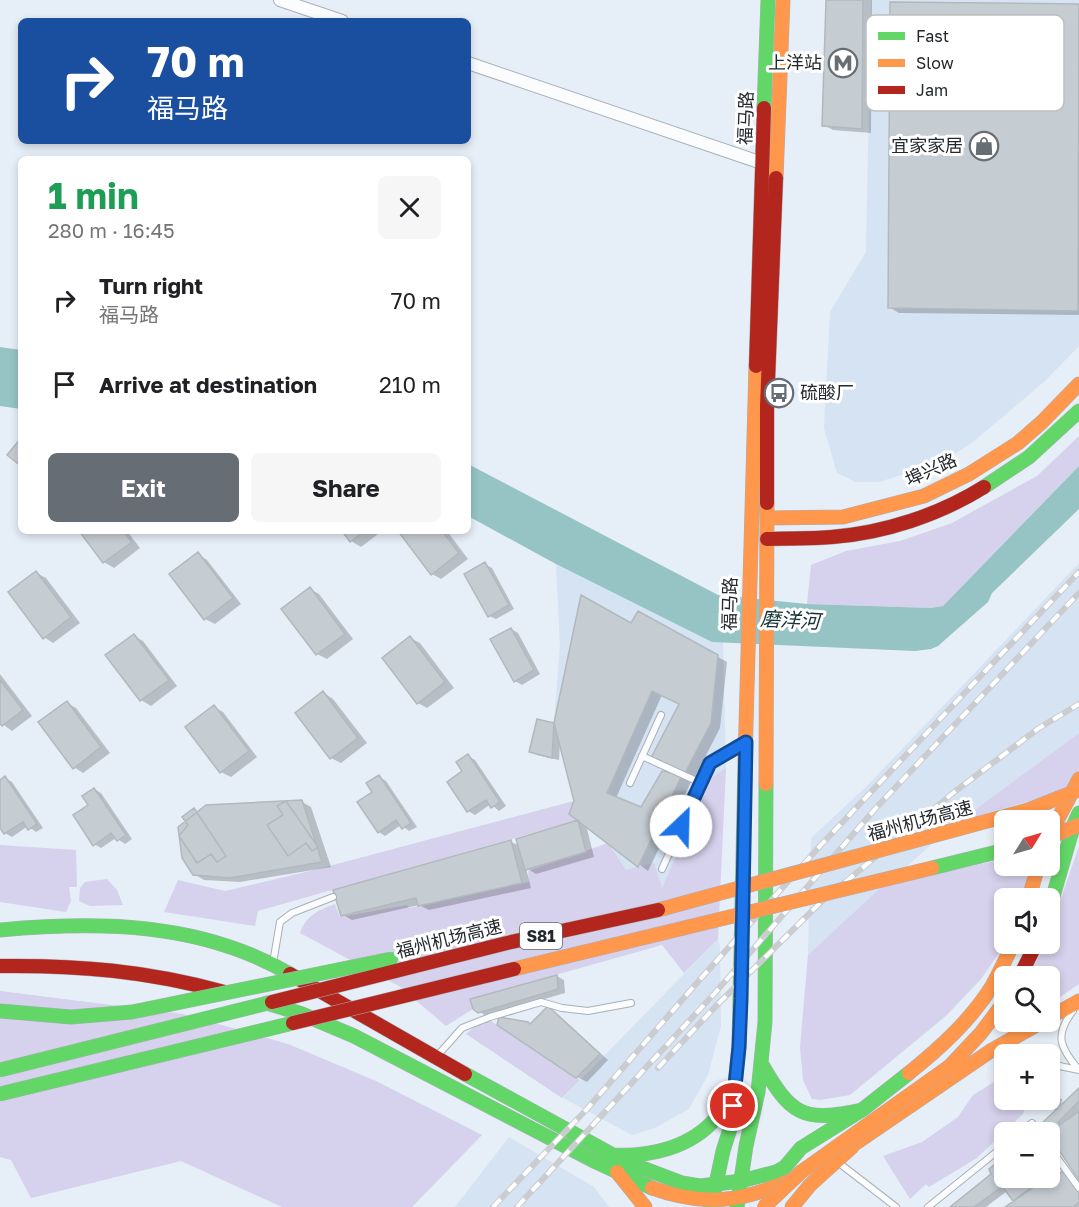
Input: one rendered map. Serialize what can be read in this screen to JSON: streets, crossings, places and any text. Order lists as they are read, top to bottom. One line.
{"streets":{"main road":["福马路","埠兴路","福州机场高速","S81"]},"crossings":[["福马路","埠兴路"]],"water":["磨洋河"],"places":{"metro station":["上洋站"],"shop":["宜家家居"],"bus stop":["硫酸厂"]},"legend":["Fast","Slow","Jam"],"north":"top right","page":{"turn":["70 m","福马路"],"heading":["1 min","280 m · 16:45"],"list":[{"name":"Turn right","note":"福马路","value":"70 m"},{"name":"Arrive at destination","value":"210 m"}],"buttons":["Exit","Share"],"map_buttons":["+","−"]}}
